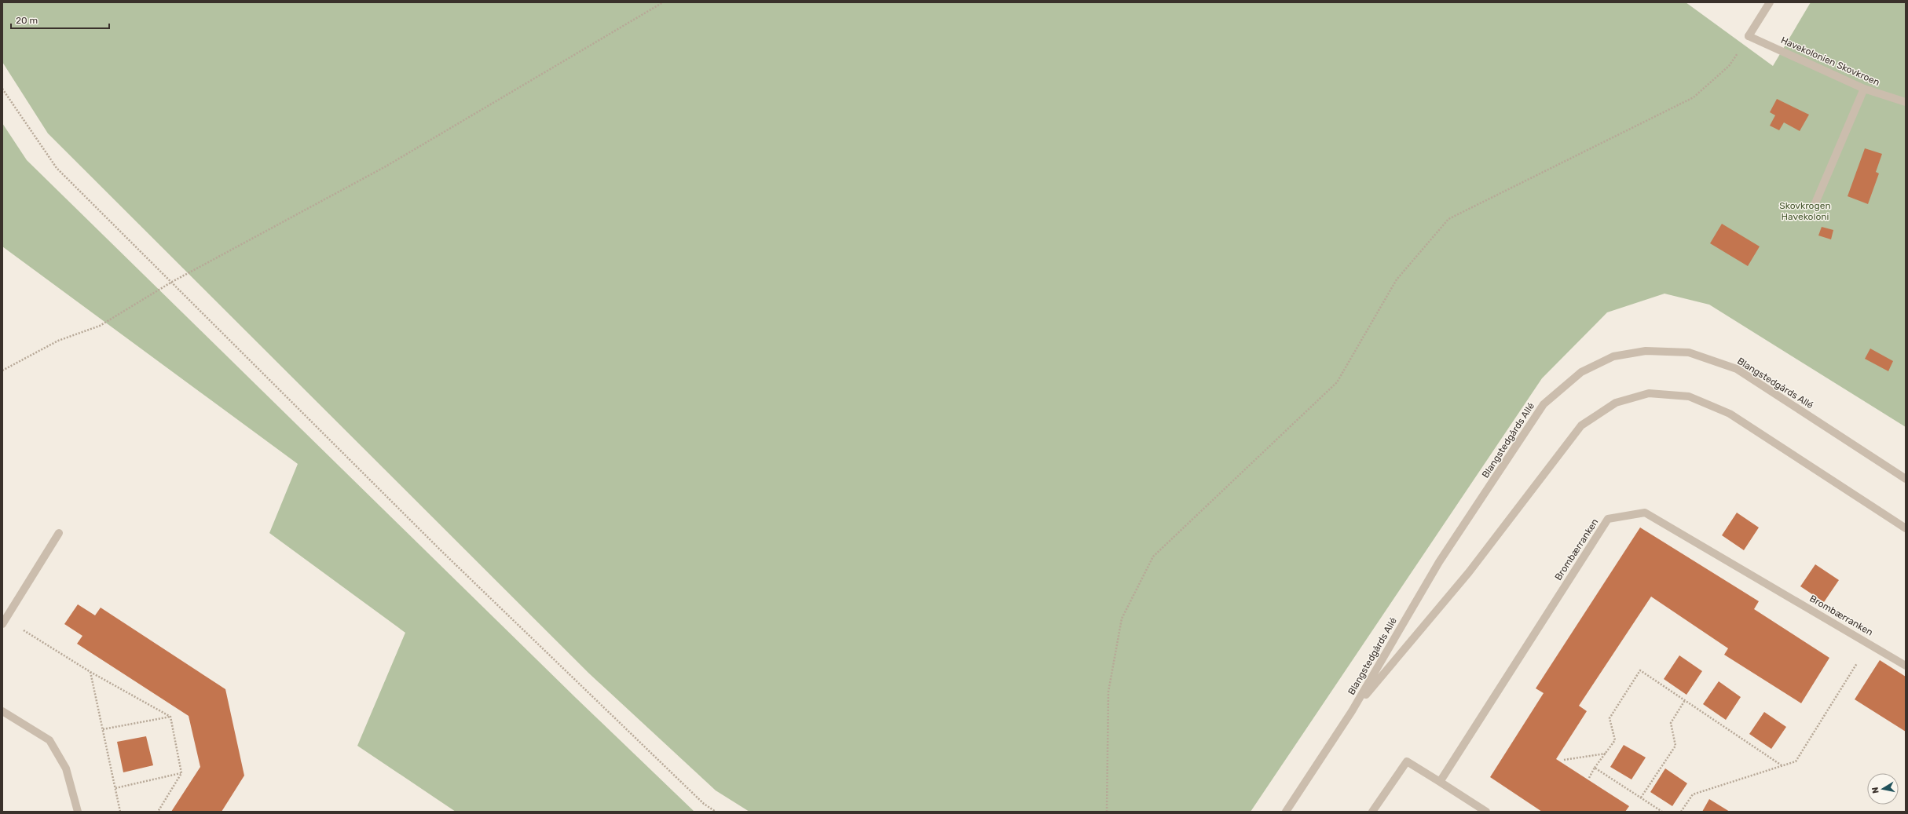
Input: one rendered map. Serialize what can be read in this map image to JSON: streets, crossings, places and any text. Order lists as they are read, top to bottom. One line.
{"streets":{"street":["Havekolonien Skovkroen","Blangstedgårds Allé","Brombærranken"]},"parks":["Skovkrogen Havekoloni"],"scale_bar":"20 m","north":"left"}
